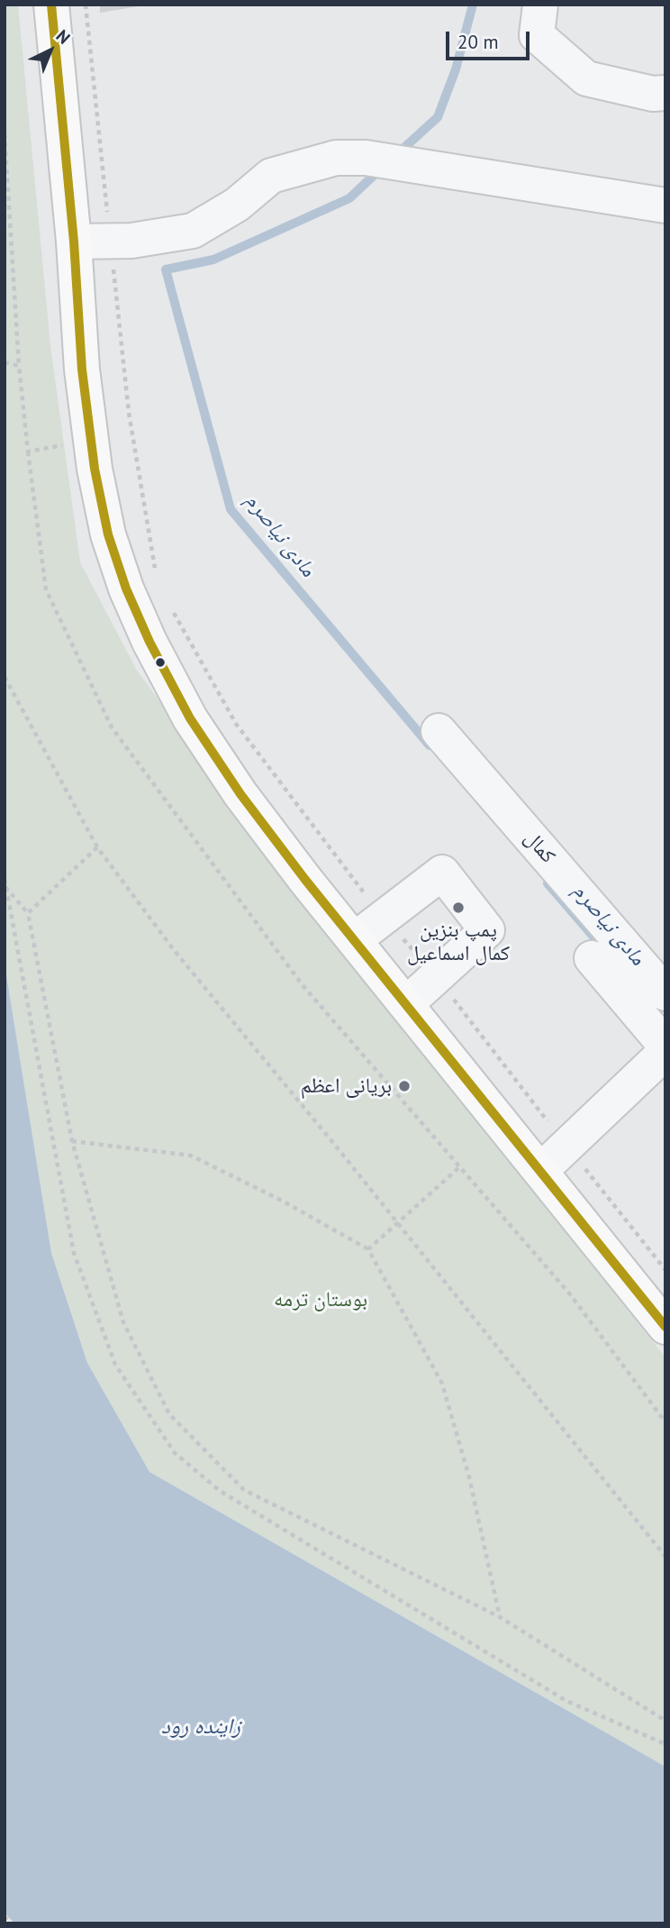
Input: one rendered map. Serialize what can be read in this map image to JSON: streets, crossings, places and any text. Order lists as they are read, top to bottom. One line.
{"streets":{"street":["کمال"]},"water":["مادی نیاصرم","زاینده رود"],"parks":["بوستان ترمه"],"places":["پمپ بنزین کمال اسماعیل","بریانی اعظم"],"scale_bar":"20 m","north":"top right"}
